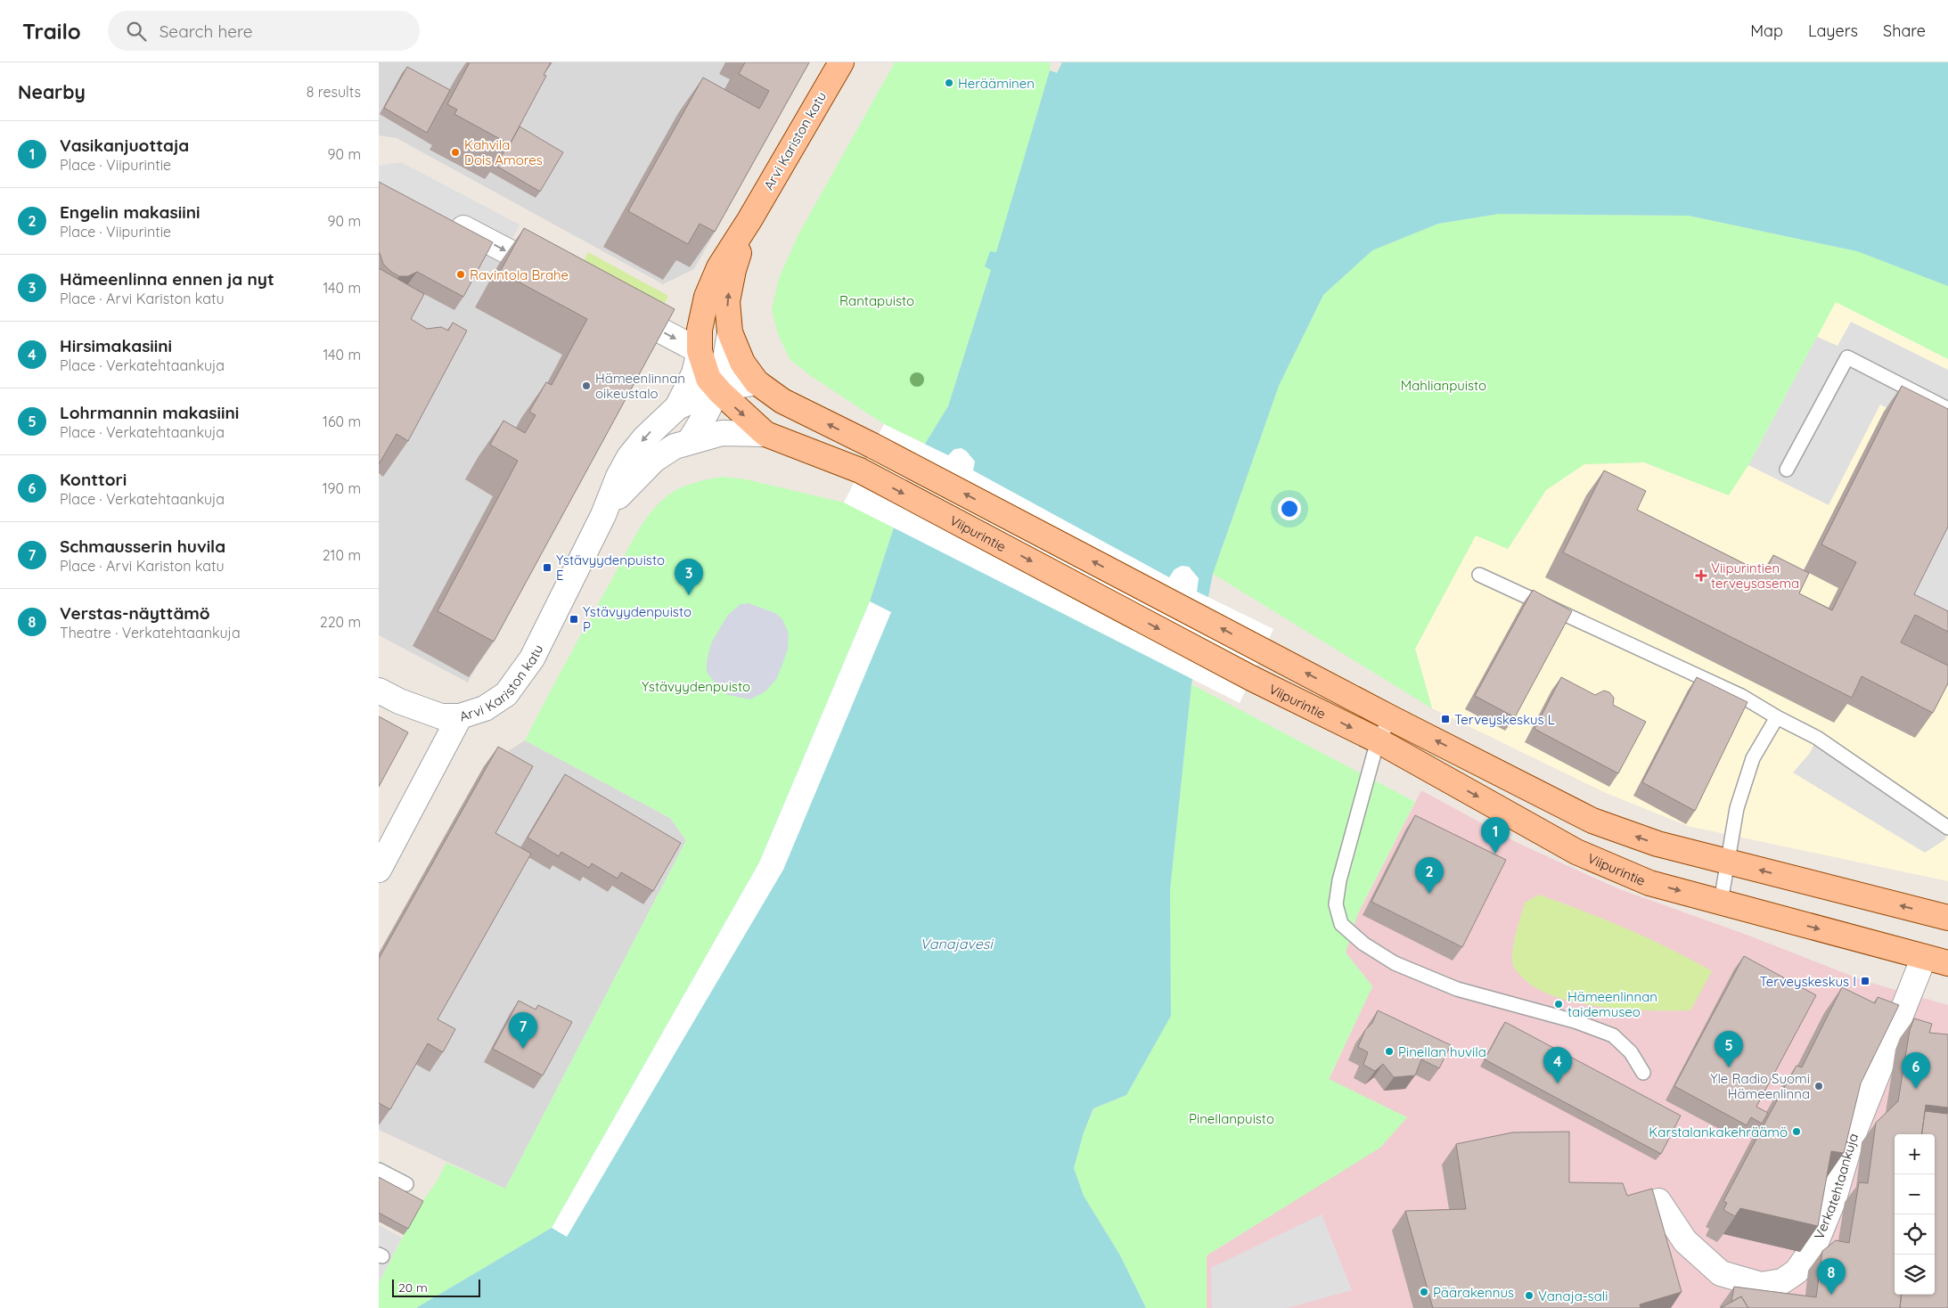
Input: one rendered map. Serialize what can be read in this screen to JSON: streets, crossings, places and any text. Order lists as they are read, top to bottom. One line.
{"streets":{"main road":["Arvi Kariston katu","Viipurintie"],"street":["Verkatehtaankuja"]},"crossings":[["Arvi Kariston katu","Viipurintie"],["Viipurintie","Verkatehtaankuja"]],"water":["Vanajavesi"],"parks":["Rantapuisto","Mahlianpuisto","Ystävyydenpuisto","Pinellanpuisto"],"places":{"other":["Herääminen","Kahvila Dois Amores","Ravintola Brahe","Hämeenlinnan oikeustalo","Hämeenlinnan taidemuseo","Pinellan huvila","Yle Radio Suomi Hämeenlinna","Karstalankakehräämö","Päärakennus","Vanaja-sali"],"transit":["Ystävyydenpuisto E","Ystävyydenpuisto P","Terveyskeskus L","Terveyskeskus I"],"health":["Viipurintien terveysasema"]},"scale_bar":"20 m","page":{"header":"Trailo","search":"Search here","nav":["Map","Layers","Share"],"heading":["Nearby","8 results"],"list":[{"mark":"1","name":"Vasikanjuottaja","note":"Place · Viipurintie","value":"90 m"},{"mark":"2","name":"Engelin makasiini","note":"Place · Viipurintie","value":"90 m"},{"mark":"3","name":"Hämeenlinna ennen ja nyt","note":"Place · Arvi Kariston katu","value":"140 m"},{"mark":"4","name":"Hirsimakasiini","note":"Place · Verkatehtaankuja","value":"140 m"},{"mark":"5","name":"Lohrmannin makasiini","note":"Place · Verkatehtaankuja","value":"160 m"},{"mark":"6","name":"Konttori","note":"Place · Verkatehtaankuja","value":"190 m"},{"mark":"7","name":"Schmausserin huvila","note":"Place · Arvi Kariston katu","value":"210 m"},{"mark":"8","name":"Verstas-näyttämö","note":"Theatre · Verkatehtaankuja","value":"220 m"}],"pins":["3","1","2","7","5","4","6","8"],"map_buttons":["+","−"],"scale":"20 m"}}
